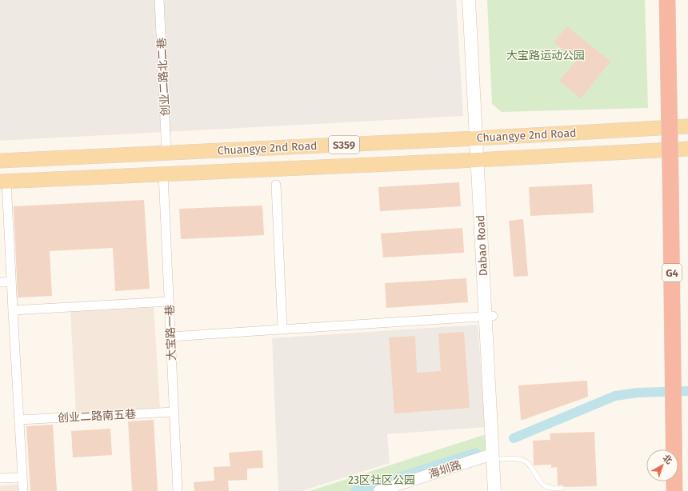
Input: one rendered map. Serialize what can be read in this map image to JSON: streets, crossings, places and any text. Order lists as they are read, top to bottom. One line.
{"streets":{"highway":["G4"],"main road":["Chuangye 2nd Road","S359","Dabao Road"],"street":["创业二路北二巷","大宝路一巷","创业二路南五巷","海圳路"]},"crossings":[["创业二路北二巷","Chuangye 2nd Road"],["Chuangye 2nd Road","Dabao Road"],["Chuangye 2nd Road","大宝路一巷"],["Dabao Road","海圳路"],["大宝路一巷","创业二路南五巷"]],"parks":["大宝路运动公园","23区社区公园"],"north":"top right"}
